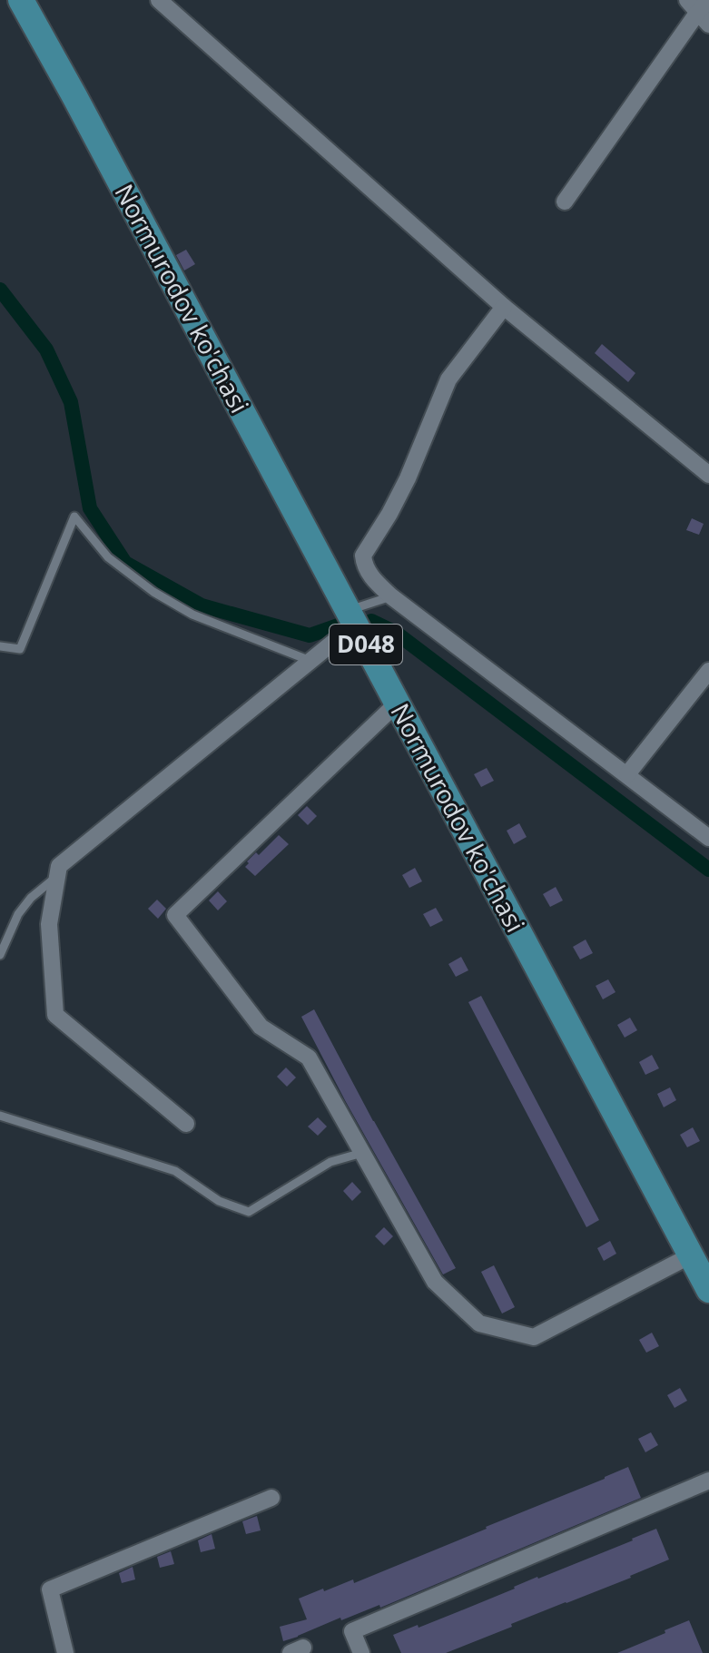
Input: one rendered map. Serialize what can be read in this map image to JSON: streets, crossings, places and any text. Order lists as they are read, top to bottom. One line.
{"streets":{"main road":["Normurodov ko'chasi","D048"]}}
